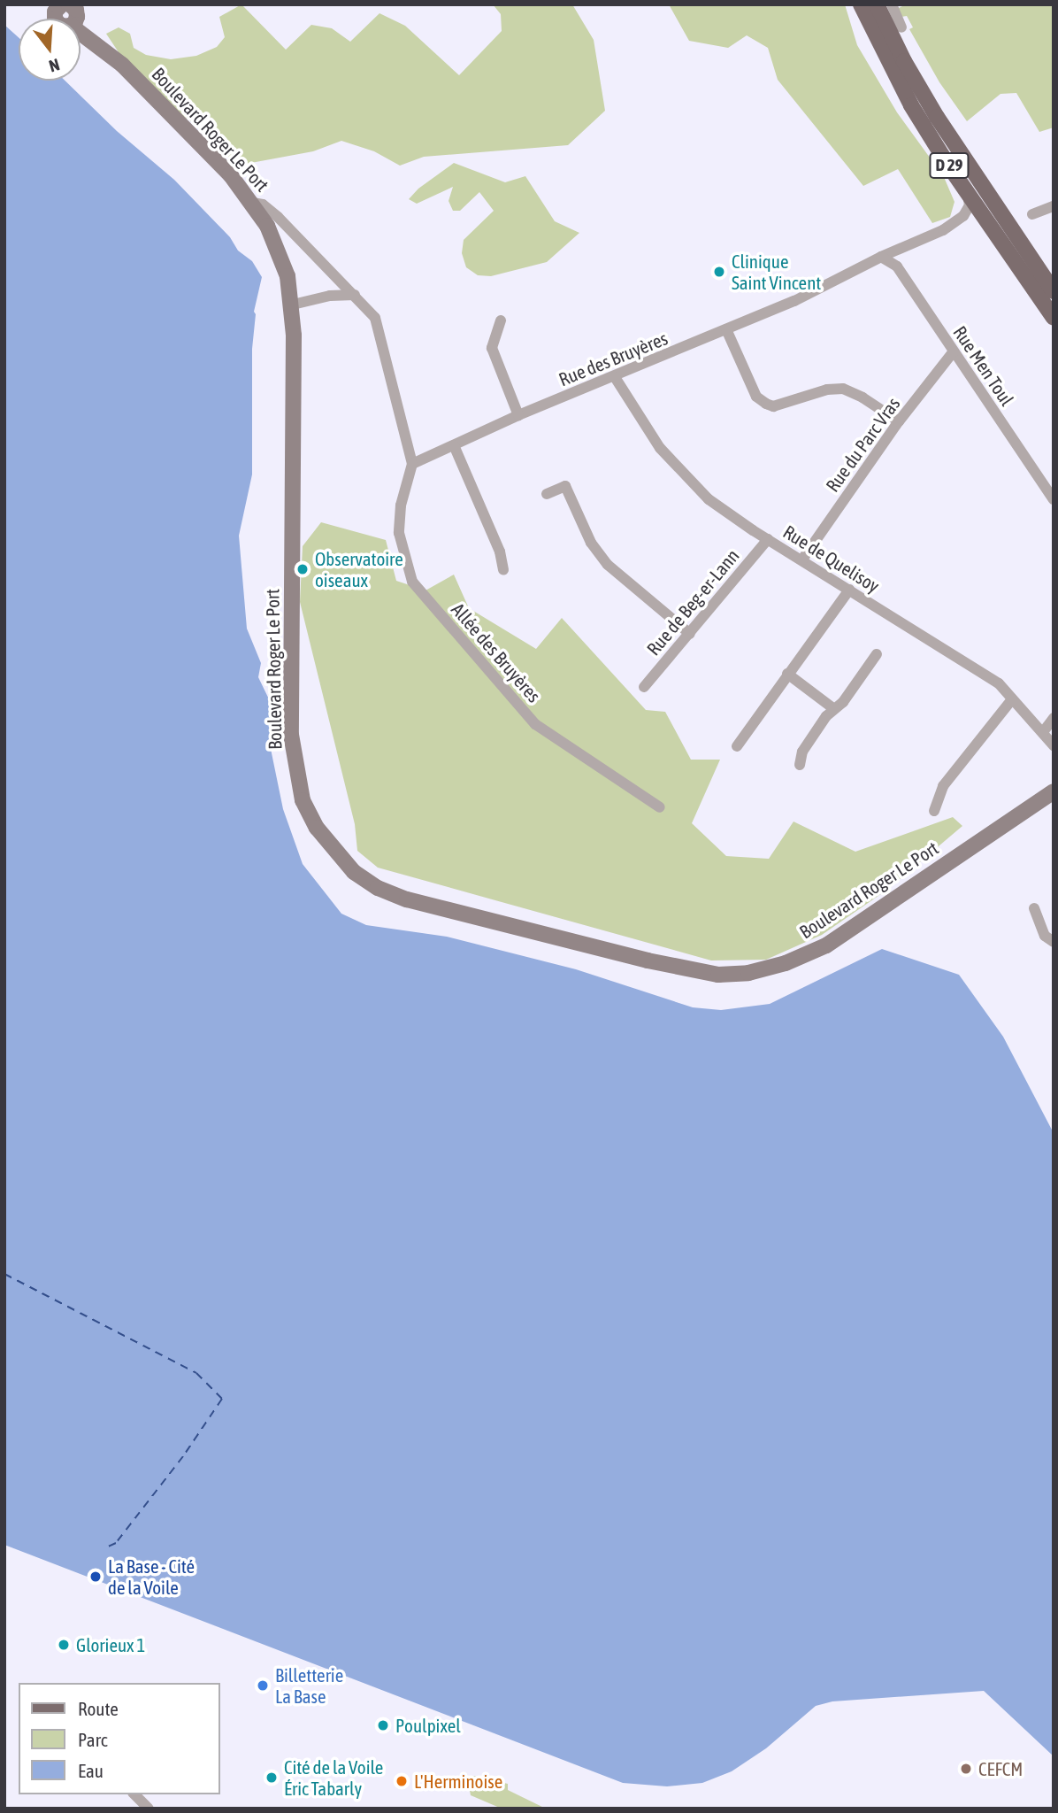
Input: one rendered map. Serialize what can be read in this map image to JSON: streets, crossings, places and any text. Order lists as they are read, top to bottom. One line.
{"streets":{"main road":["D 29"],"street":["Boulevard Roger Le Port","Rue des Bruyères","Rue Men Toul","Rue du Parc Vras","Rue de Quelisoy","Rue de Beg-er-Lann","Allée des Bruyères"]},"crossings":[["D 29","Rue des Bruyères"],["Rue des Bruyères","Rue Men Toul"],["Rue des Bruyères","Rue de Quelisoy"],["Rue des Bruyères","Allée des Bruyères"],["Rue Men Toul","Rue du Parc Vras"],["Rue du Parc Vras","Rue de Quelisoy"],["Rue de Quelisoy","Rue de Beg-er-Lann"]],"places":["Clinique Saint Vincent","Observatoire oiseaux","La Base - Cité de la Voile","Glorieux 1","Billetterie La Base","Poulpixel","CEFCM","Cité de la Voile Éric Tabarly","L'Herminoise"],"legend":["Route","Parc","Eau"],"north":"bottom"}
